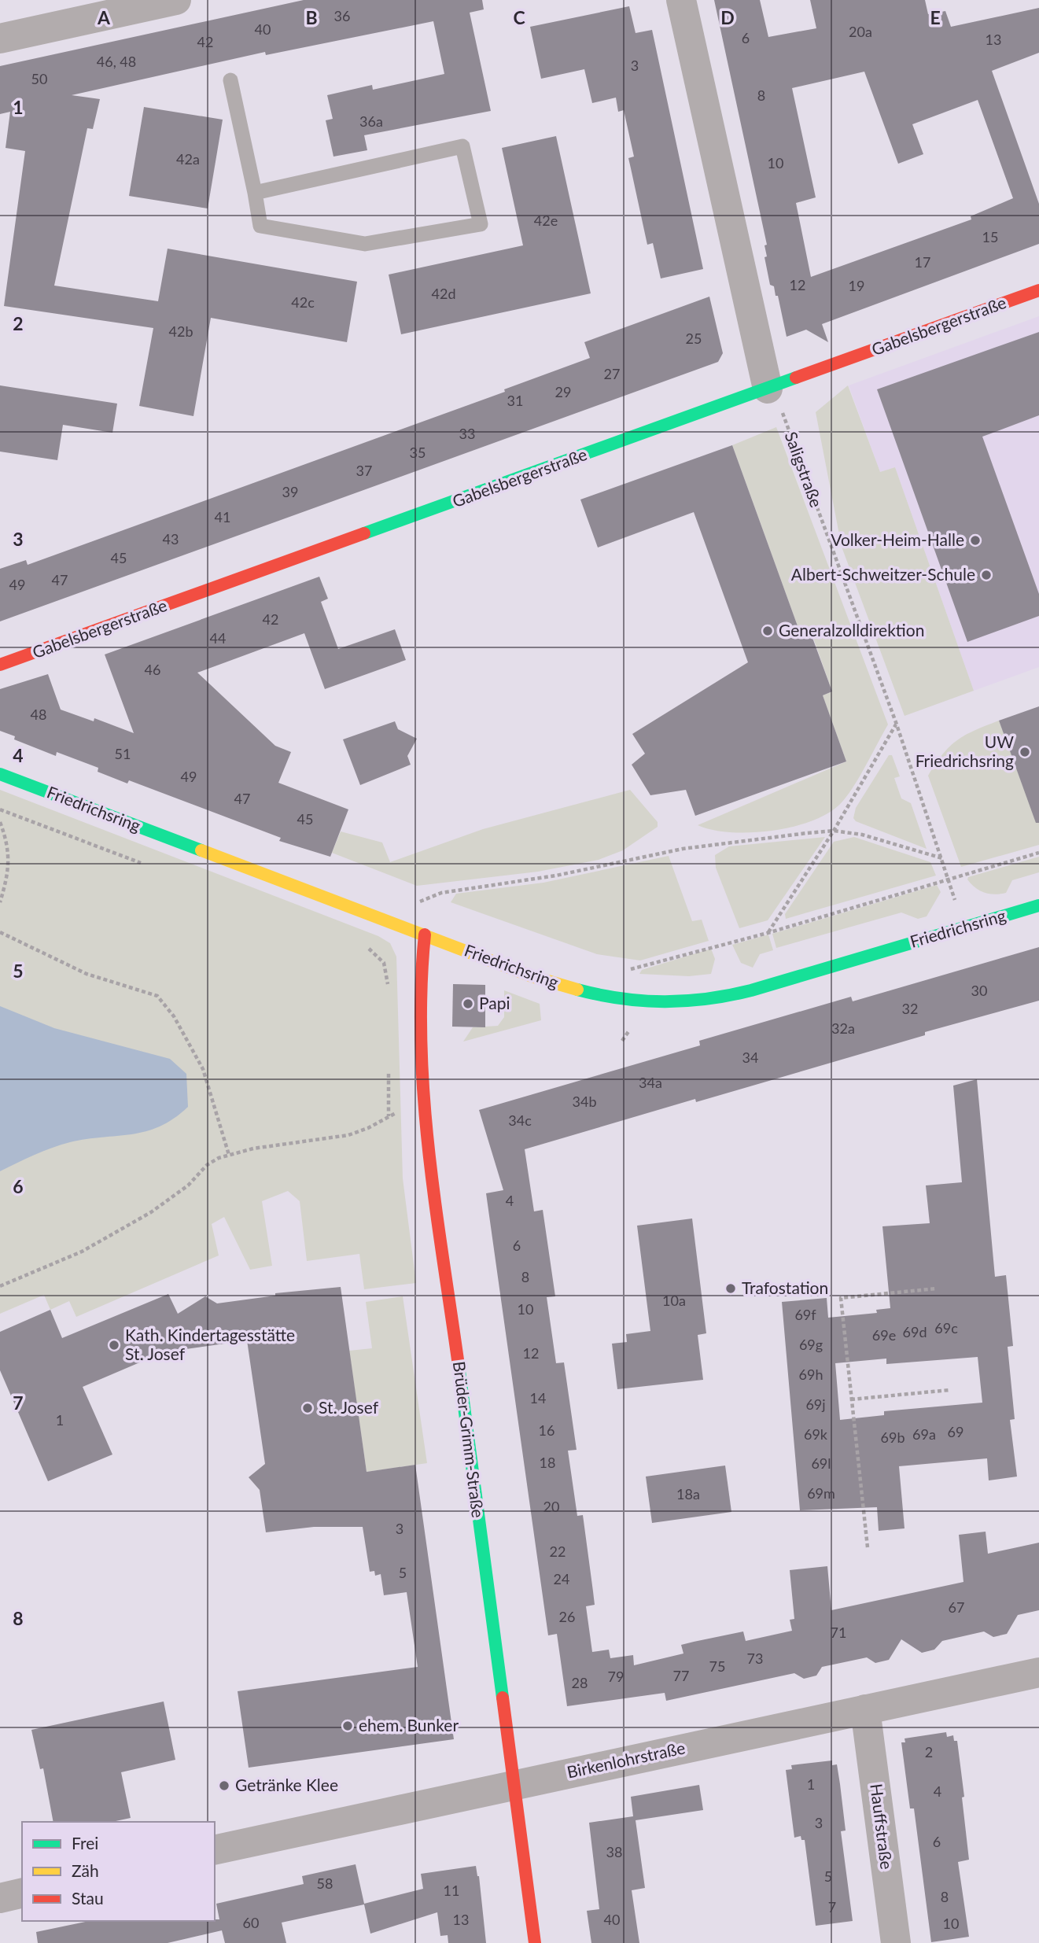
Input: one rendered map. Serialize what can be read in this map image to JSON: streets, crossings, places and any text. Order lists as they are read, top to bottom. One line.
{"streets":{"street":["Gabelsbergerstraße","Friedrichsring","Brüder-Grimm-Straße","Birkenlohrstraße","Hauffstraße"],"path":["Saligstraße"]},"crossings":[["Gabelsbergerstraße","Saligstraße"],["Saligstraße","Friedrichsring"],["Friedrichsring","Brüder-Grimm-Straße"],["Brüder-Grimm-Straße","Birkenlohrstraße"],["Birkenlohrstraße","Hauffstraße"]],"places":["Volker-Heim-Halle","Albert-Schweitzer-Schule","Generalzolldirektion","UW Friedrichsring","Papi","Trafostation","Kath. Kindertagesstätte St. Josef","St. Josef","ehem. Bunker","Getränke Klee"],"house_numbers":["36","40","20a","6","13","42","46, 48","3","50","8","36a","42a","10","42e","15","17","12","19","42d","42c","42b","25","27","29","31","33","35","37","39","41","43","45","47","49","42","44","46","48","51","49","47","45","30","32","32a","34","34a","34b","34c","4","6","8","10a","10","69f","69c","69d","69e","69g","12","69h","14","69j","1","16","69","69k","69a","69b","18","69l","69m","18a","20","3","22","5","24","67","26","71","73","75","77","79","28","2","1","4","3","6","38","5","58","11","8","7","13","40","60","10"],"legend":["Frei","Zäh","Stau"],"grid":{"columns":["A","B","C","D","E"],"rows":["1","2","3","4","5","6","7","8"]}}
